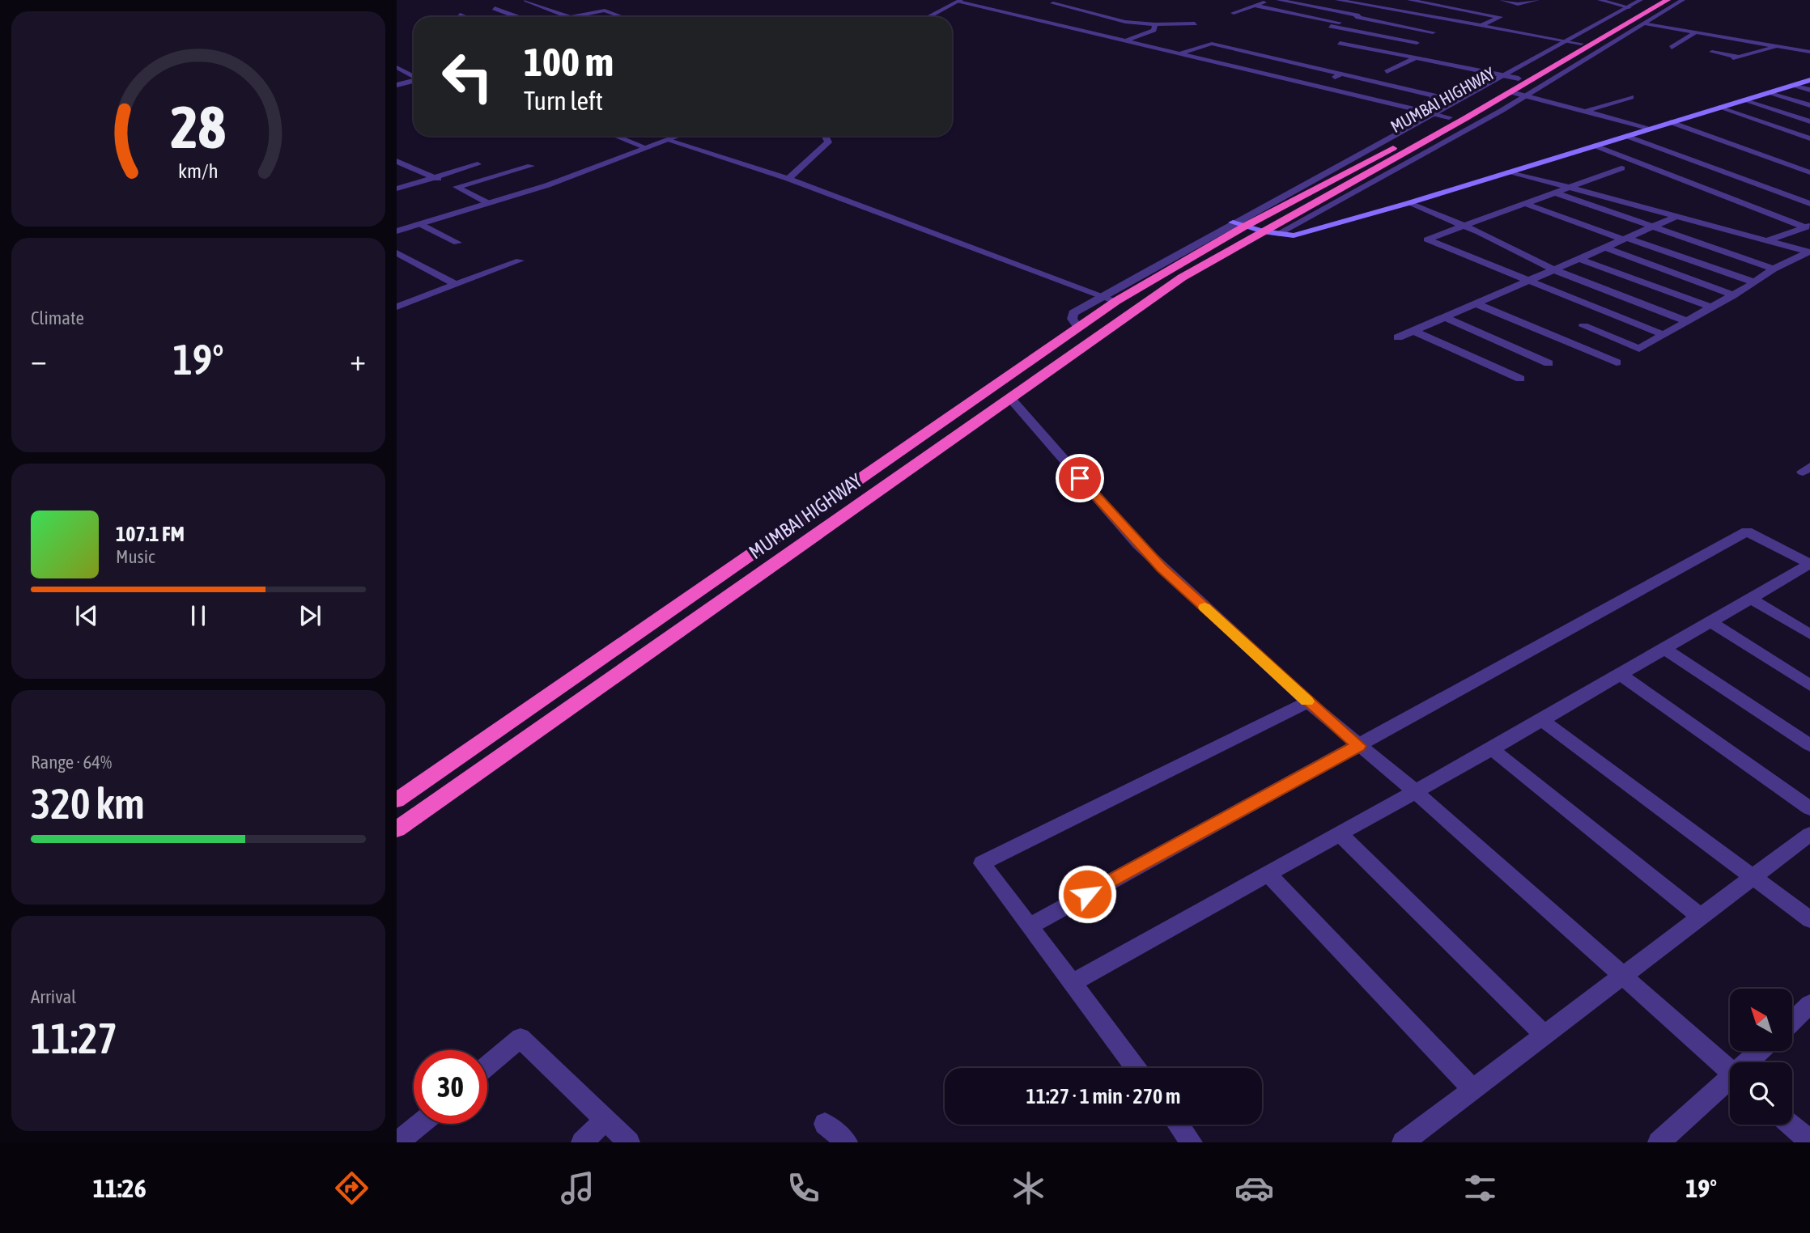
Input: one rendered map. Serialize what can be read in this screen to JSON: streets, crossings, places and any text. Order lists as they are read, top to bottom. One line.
{"streets":{"highway":["MUMBAI HIGHWAY"]},"north":"top left","page":{"turn":["100 m","Turn left"],"tile":["Climate",["Range · 64%","320 km"],["Arrival","11:27"]],"heat":["−","19°","+"],"song":["107.1 FM","Music"],"limit":"30","trip":"11:27 · 1 min · 270 m","tabs":["11:26","19°"],"gauge":["28","km/h"]}}
